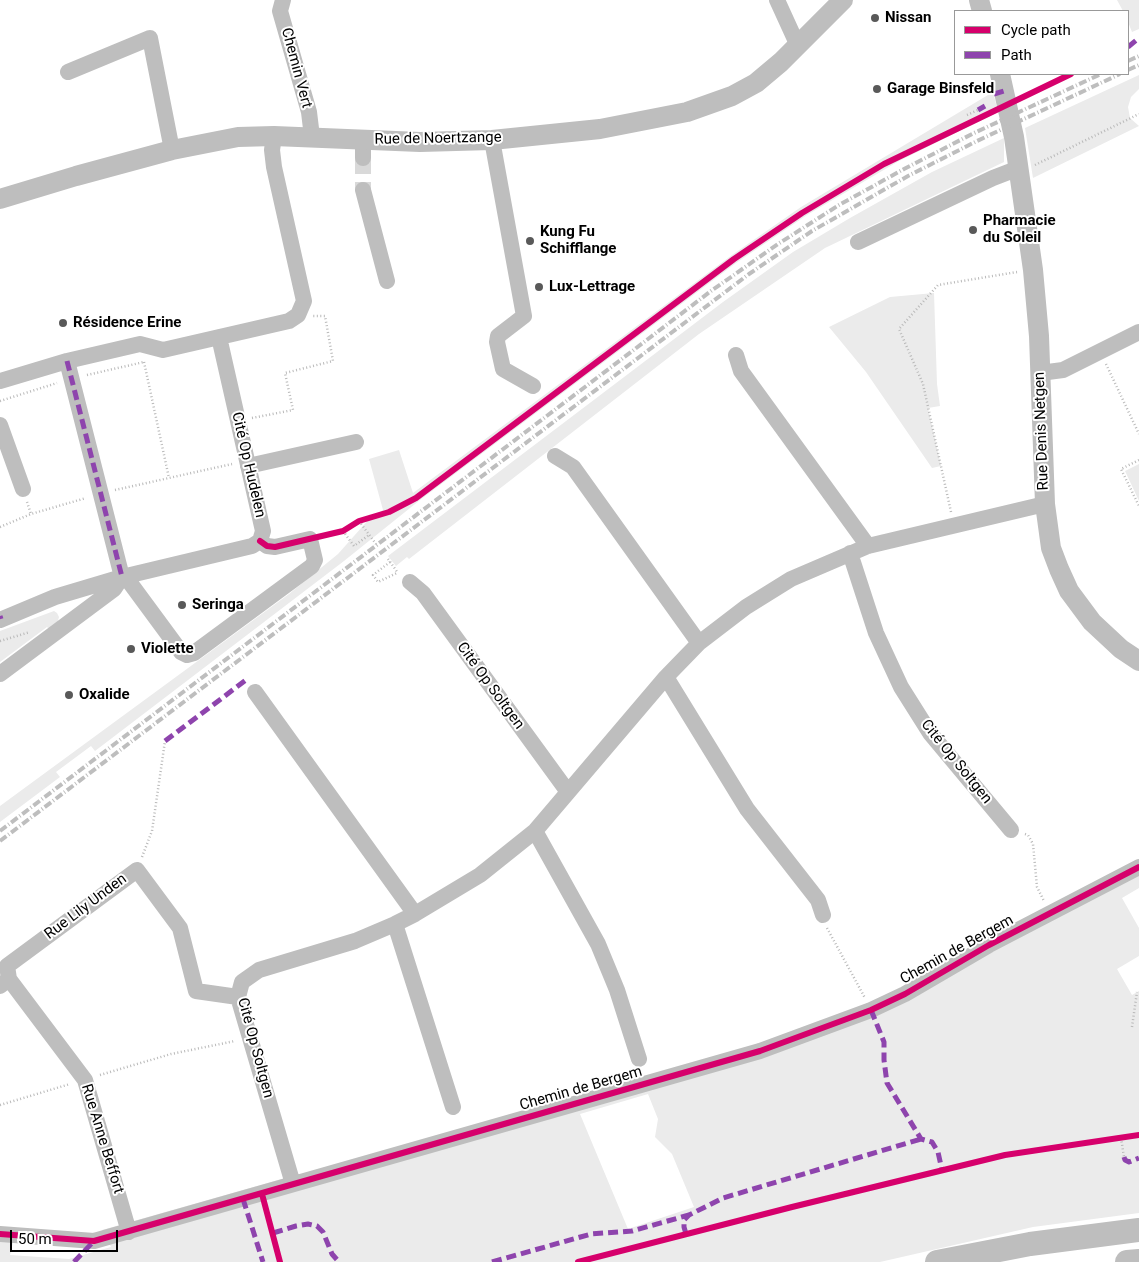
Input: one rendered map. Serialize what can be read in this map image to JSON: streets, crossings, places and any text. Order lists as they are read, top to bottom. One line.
{"streets":{"main road":["Rue de Noertzange","Rue Denis Netgen"],"street":["Chemin Vert","Cité Op Hudelen","Cité Op Soltgen","Rue Lily Unden","Chemin de Bergem","Rue Anne Beffort"]},"crossings":[["Chemin Vert","Rue de Noertzange"],["Rue Denis Netgen","Cité Op Soltgen"],["Cité Op Soltgen","Rue Lily Unden"],["Cité Op Soltgen","Chemin de Bergem"],["Rue Lily Unden","Rue Anne Beffort"],["Chemin de Bergem","Rue Anne Beffort"]],"places":["Nissan","Garage Binsfeld","Pharmacie du Soleil","Kung Fu Schifflange","Lux-Lettrage","Résidence Erine","Seringa","Violette","Oxalide"],"legend":["Cycle path","Path"],"scale_bar":"50 m"}
